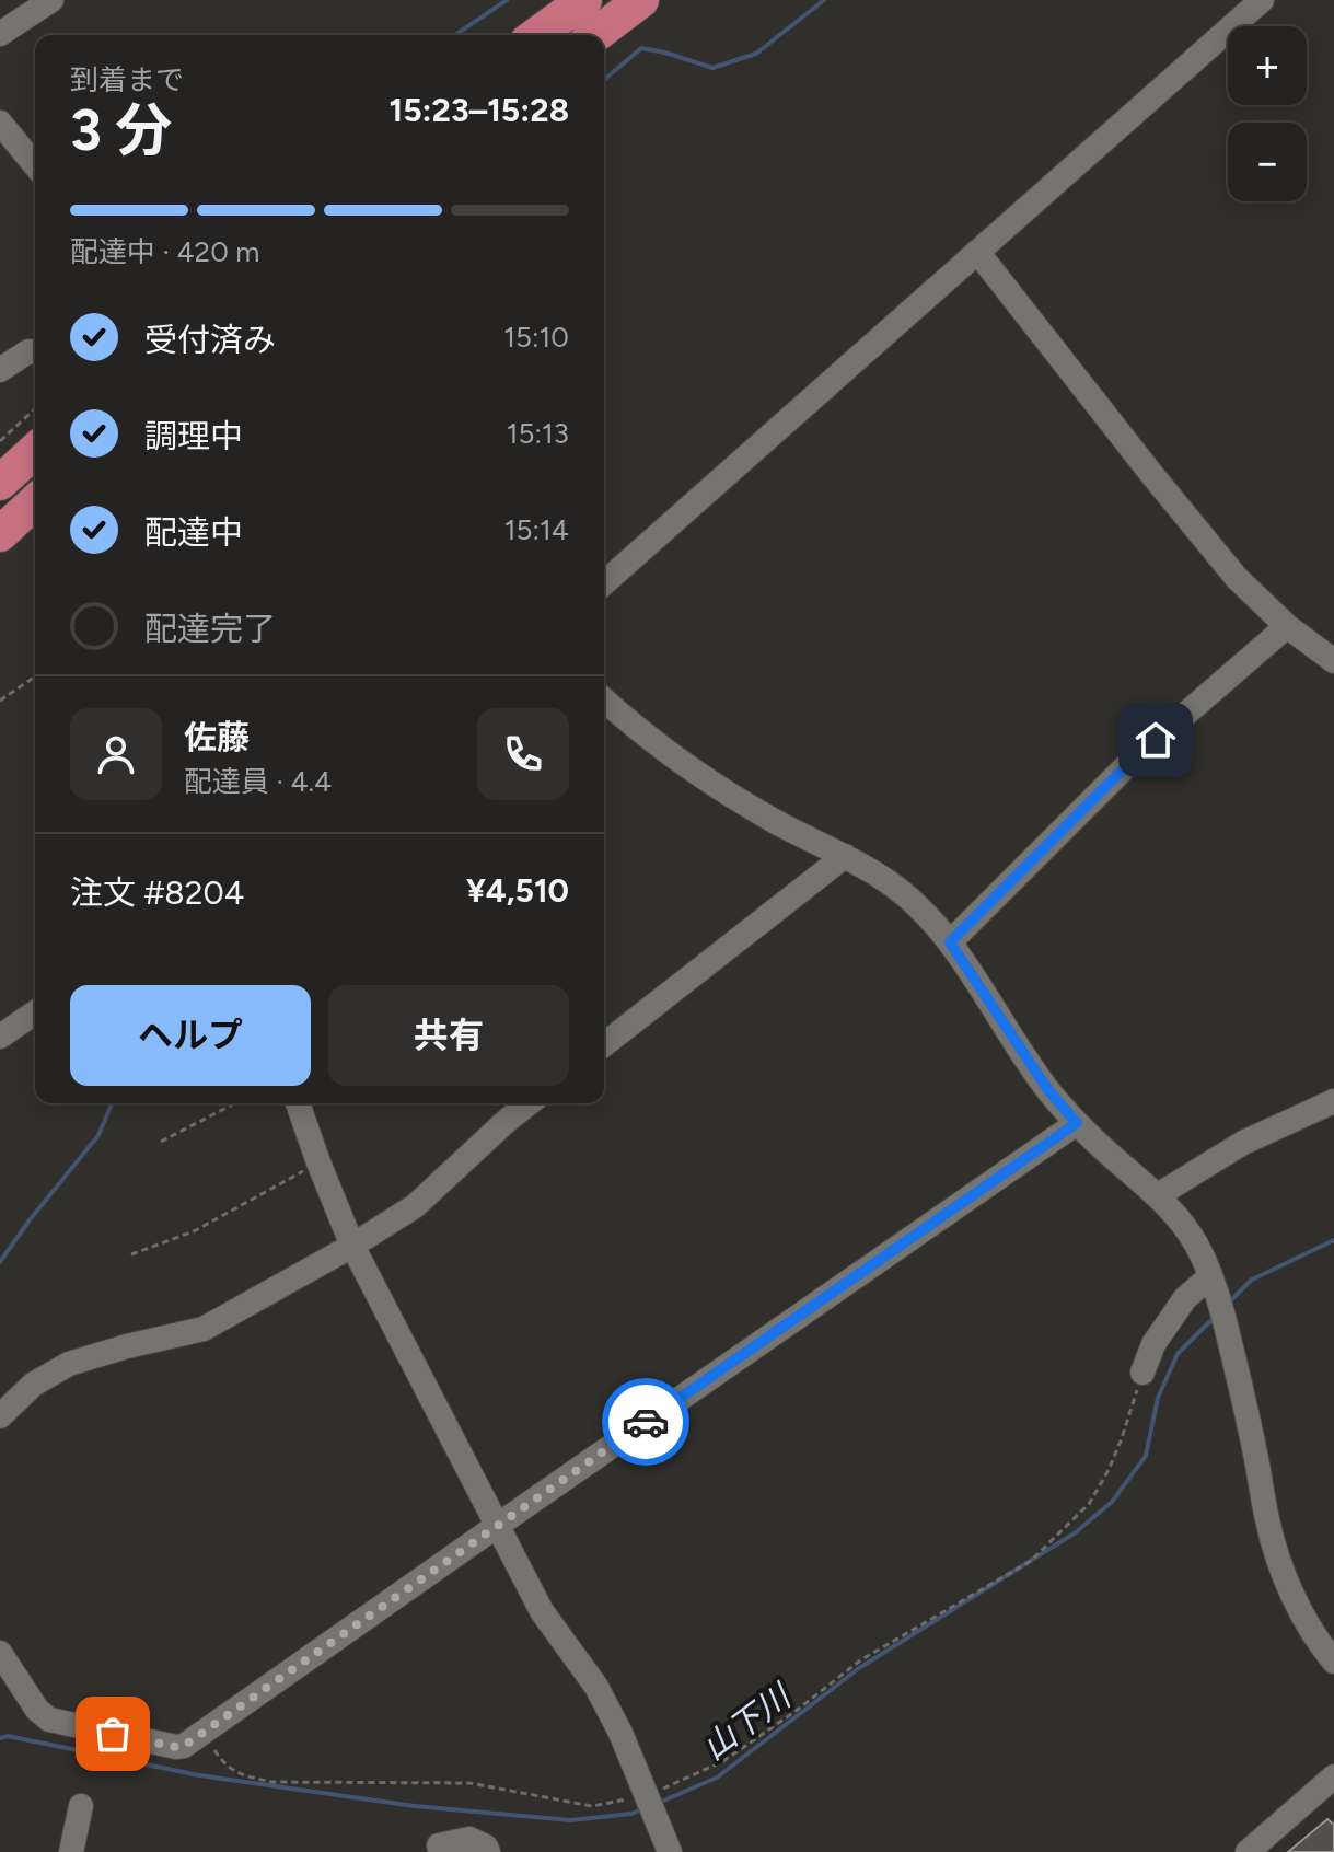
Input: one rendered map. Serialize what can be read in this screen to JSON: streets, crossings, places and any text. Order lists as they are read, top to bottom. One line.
{"water":["山下川"],"page":{"map_buttons":["+","−"],"heading":["3 分","到着まで","15:23–15:28"],"panel":["佐藤","配達員 · 4.4","注文 #8204","¥4,510"],"bar":"配達中 · 420 m","list":[["受付済み","15:10"],["調理中","15:13"],["配達中","15:14"],"配達完了"],"buttons":["ヘルプ","共有"]}}
